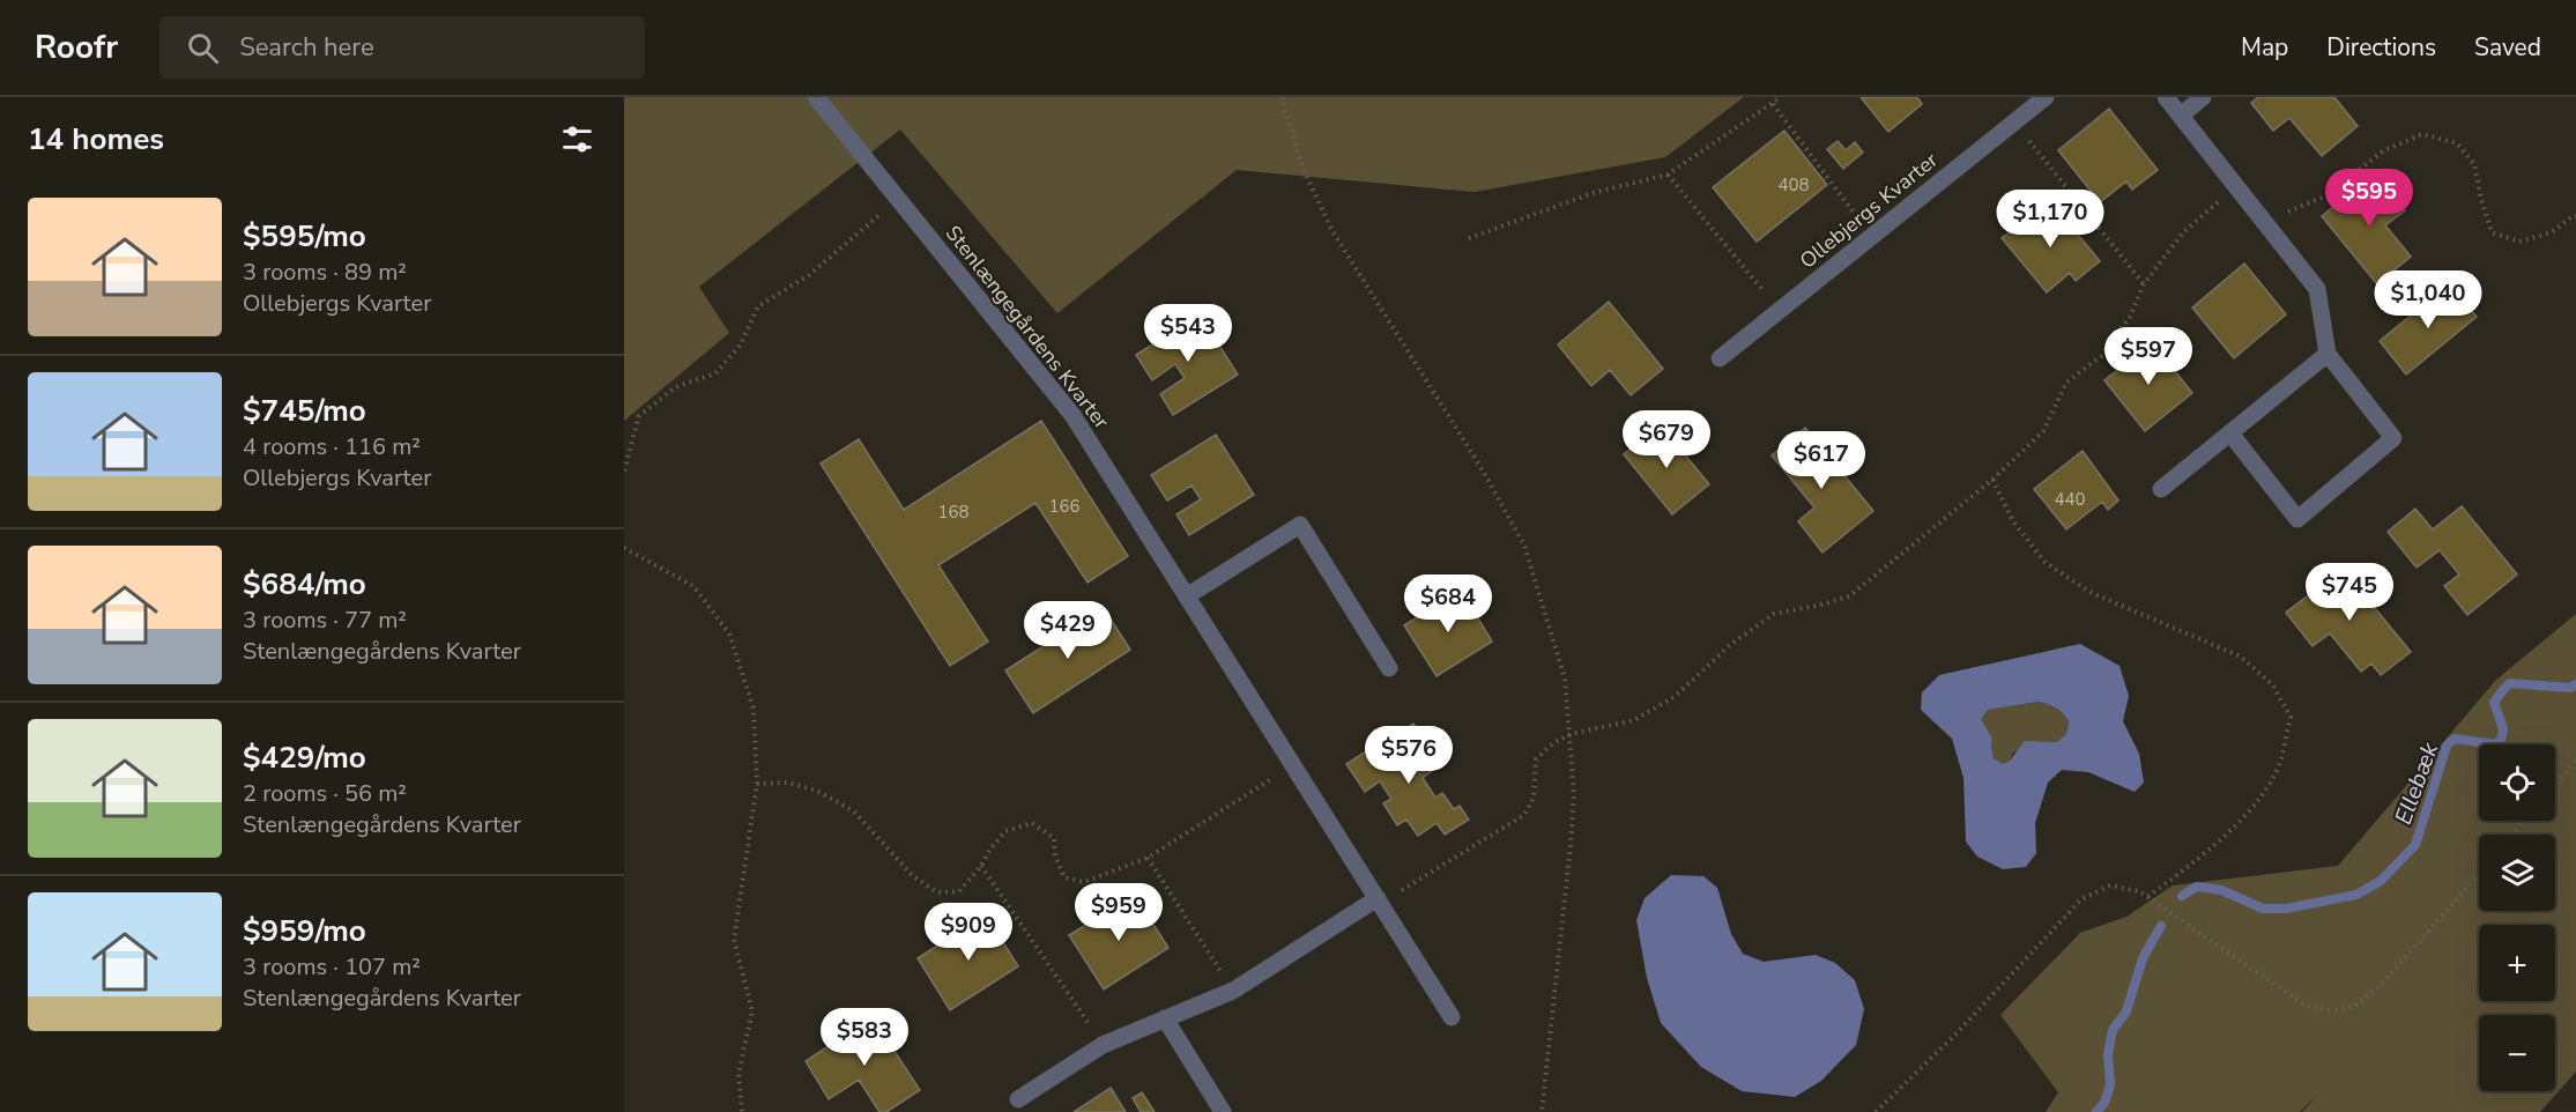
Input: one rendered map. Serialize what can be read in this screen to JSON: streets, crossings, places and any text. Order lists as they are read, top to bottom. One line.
{"streets":{"street":["Ollebjergs Kvarter","Stenlængegårdens Kvarter"]},"water":["Ellebæk"],"house_numbers":["408","440","166","168"],"page":{"header":"Roofr","search":"Search here","nav":["Map","Directions","Saved"],"heading":"14 homes","price":["$595","$1,170","$1,040","$543","$597","$679","$617","$745","$684","$429","$576","$959","$909","$583"],"list":[{"name":"$595/mo","note":"3 rooms · 89 m² · Ollebjergs Kvarter"},{"name":"$745/mo","note":"4 rooms · 116 m² · Ollebjergs Kvarter"},{"name":"$684/mo","note":"3 rooms · 77 m² · Stenlængegårdens Kvarter"},{"name":"$429/mo","note":"2 rooms · 56 m² · Stenlængegårdens Kvarter"},{"name":"$959/mo","note":"3 rooms · 107 m² · Stenlængegårdens Kvarter"}],"map_buttons":["+","−"]}}
